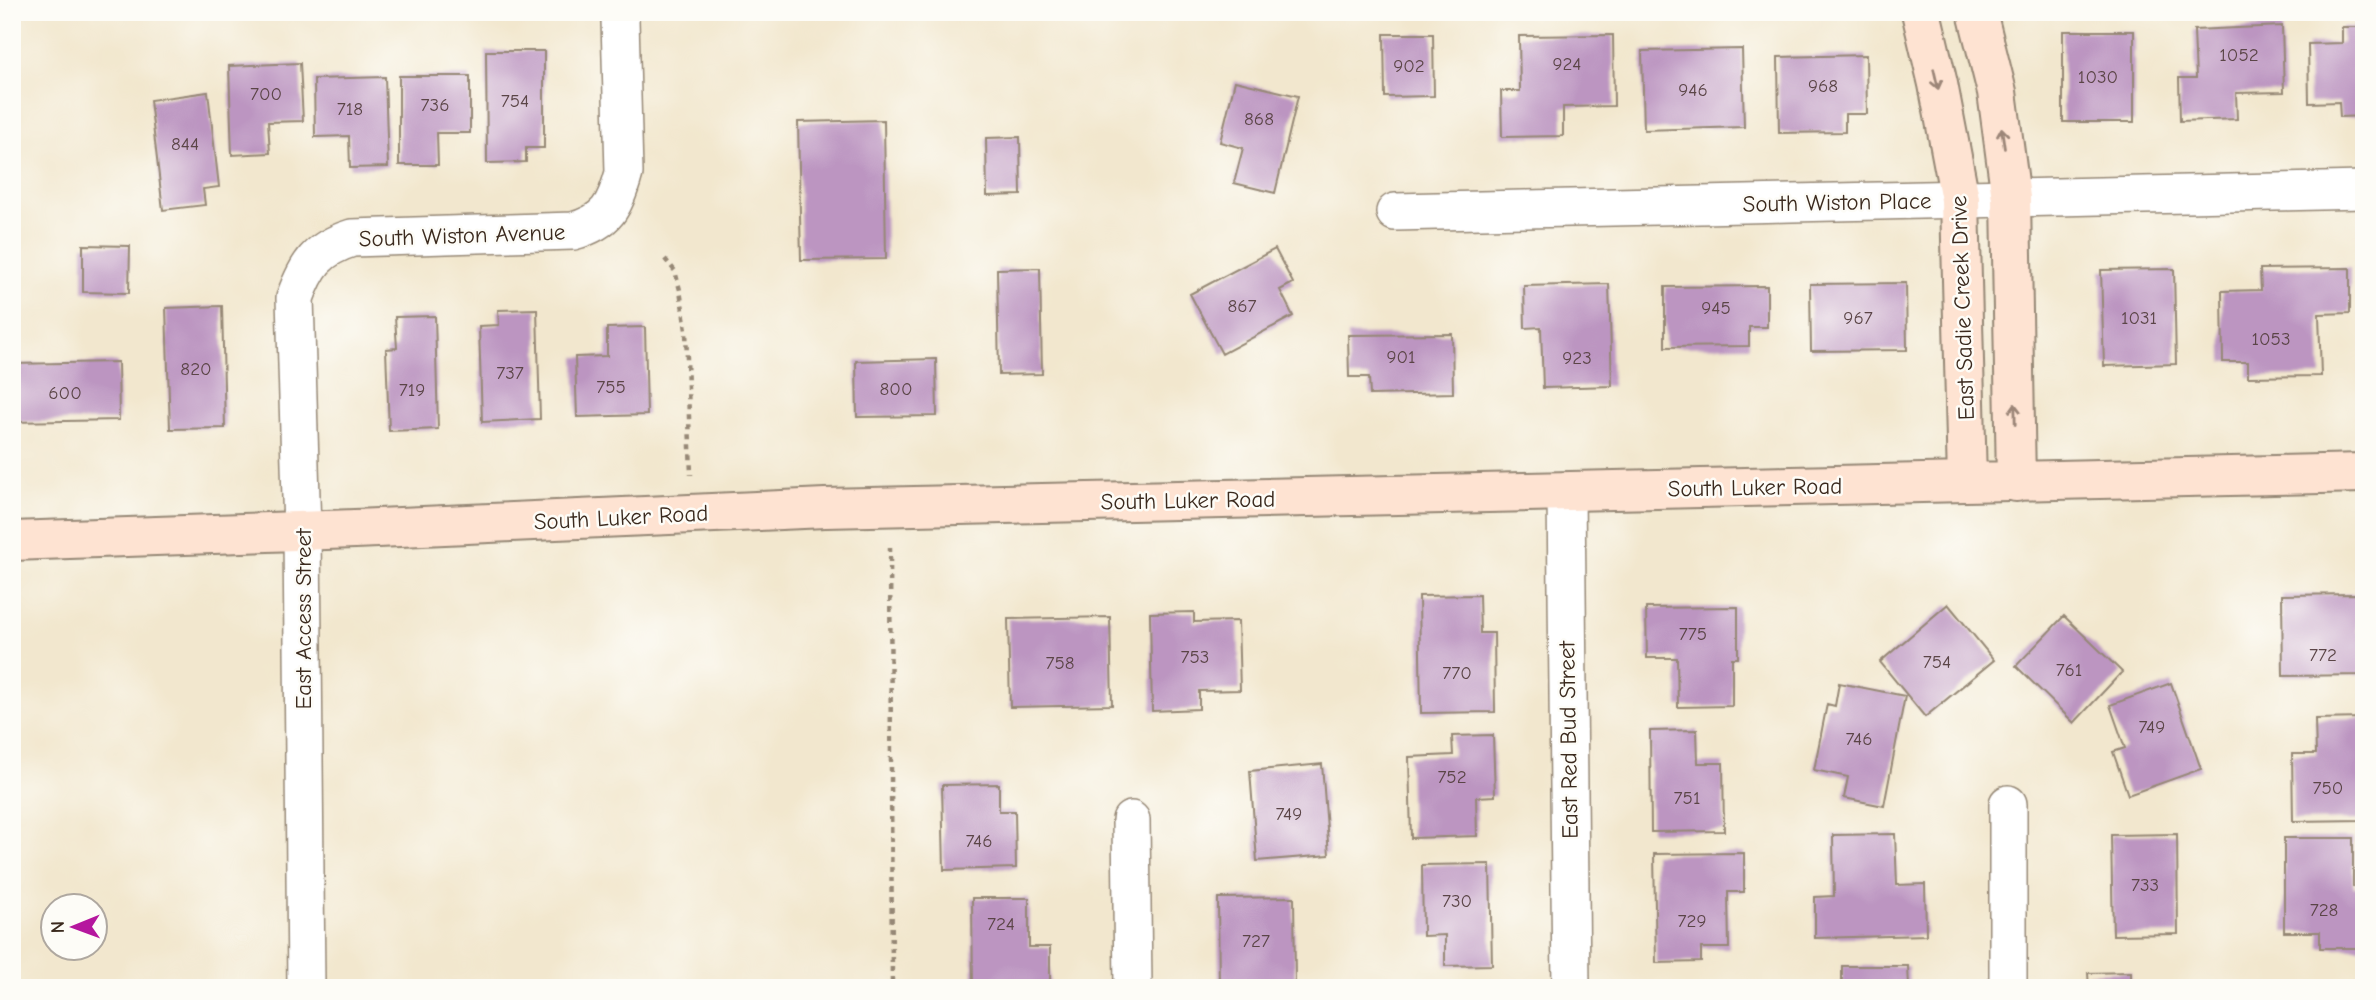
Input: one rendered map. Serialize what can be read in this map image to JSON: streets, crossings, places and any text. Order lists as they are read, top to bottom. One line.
{"streets":{"street":["South Wiston Place","South Wiston Avenue","East Sadie Creek Drive","South Luker Road","East Access Street","East Red Bud Street"]},"crossings":[["South Wiston Place","East Sadie Creek Drive"],["South Wiston Avenue","East Access Street"],["East Sadie Creek Drive","South Luker Road"],["South Luker Road","East Access Street"],["South Luker Road","East Red Bud Street"]],"house_numbers":["1052","924","902","1030","968","946","700","754","736","718","868","844","867","945","967","1031","1053","901","923","820","737","755","800","719","600","775","772","753","754","758","761","770","749","746","752","750","751","749","746","733","730","728","729","724","727"],"north":"left"}
